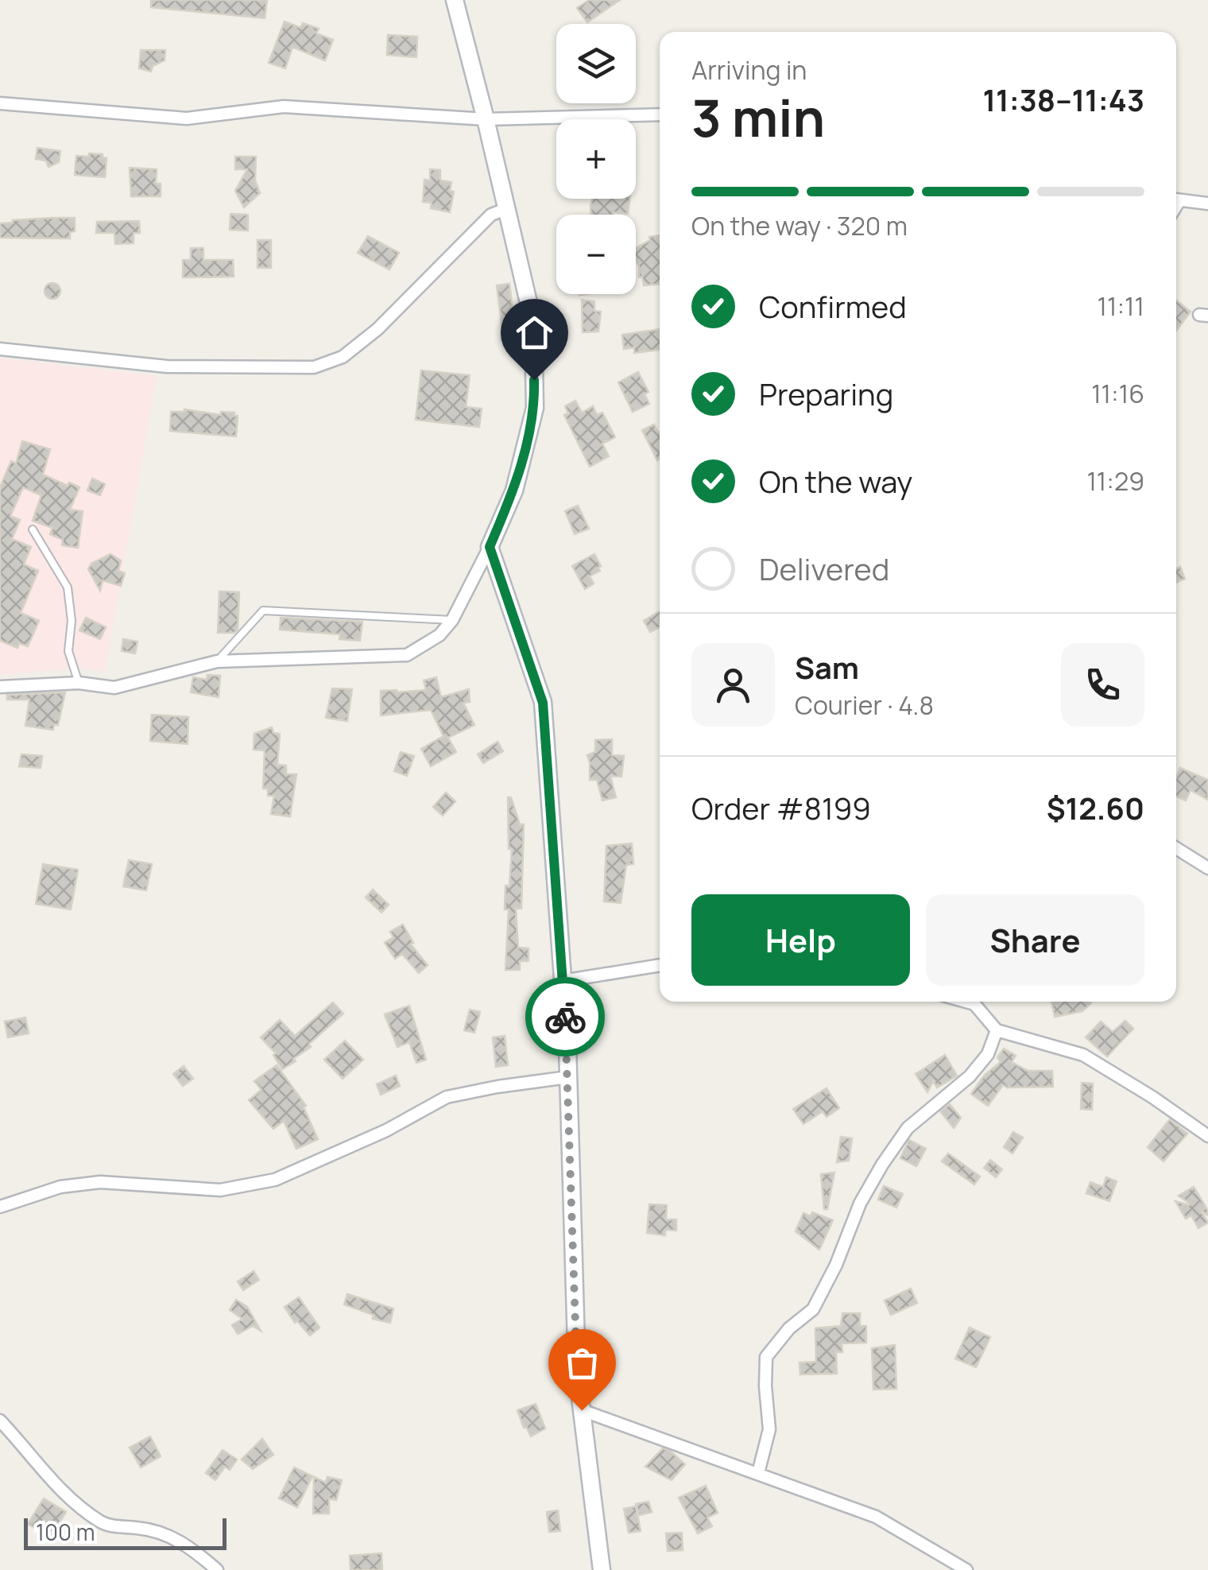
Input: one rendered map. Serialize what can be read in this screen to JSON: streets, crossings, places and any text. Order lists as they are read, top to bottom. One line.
{"scale_bar":"100 m","page":{"map_buttons":["+","−"],"heading":["3 min","Arriving in","11:38–11:43"],"panel":["Sam","Courier · 4.8","Order #8199","$12.60"],"bar":"On the way · 320 m","list":[["Confirmed","11:11"],["Preparing","11:16"],["On the way","11:29"],"Delivered"],"buttons":["Help","Share"],"scale":"100 m"}}
